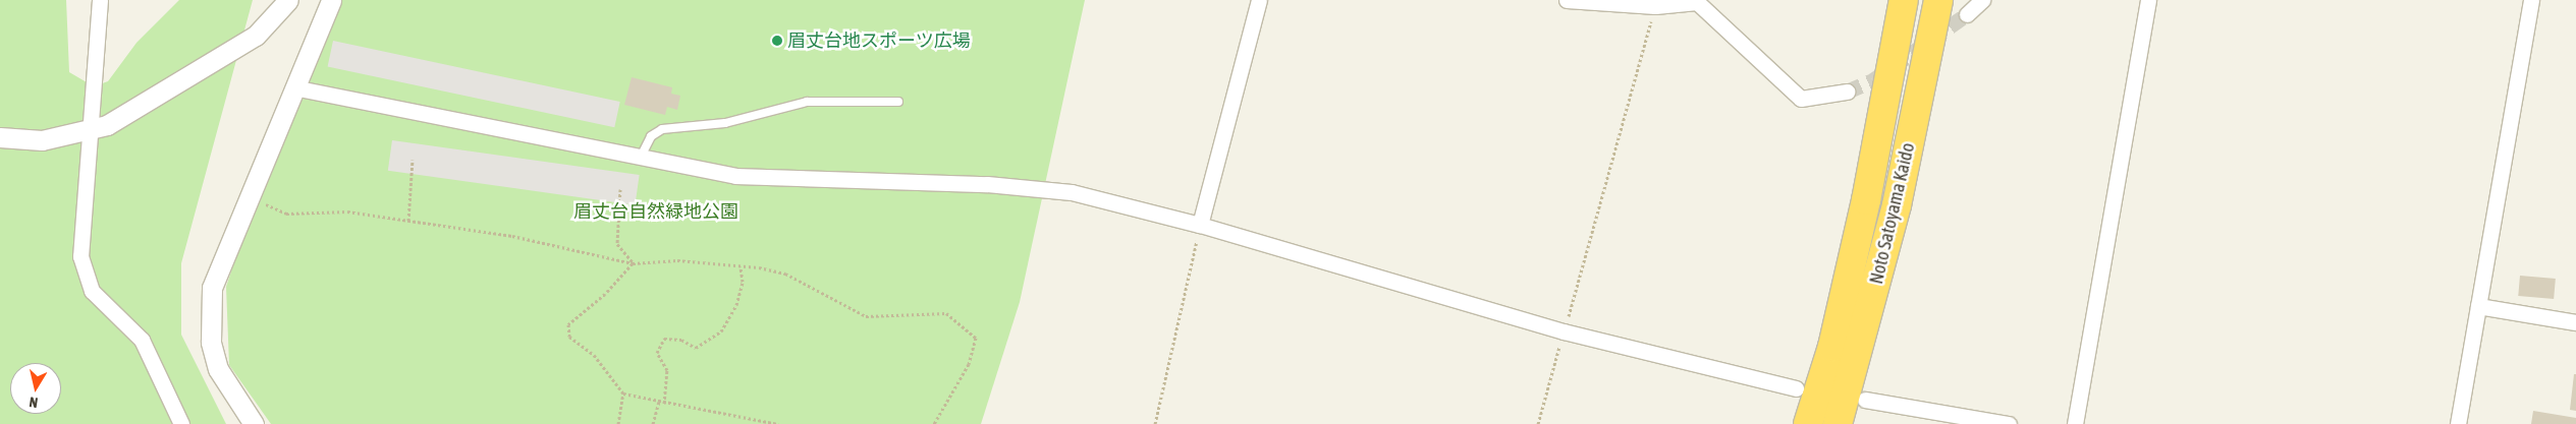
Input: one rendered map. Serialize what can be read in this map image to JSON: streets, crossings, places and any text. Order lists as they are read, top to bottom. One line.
{"streets":{"highway":["Noto Satoyama Kaido"]},"parks":["眉丈台自然緑地公園"],"places":["眉丈台地スポーツ広場"],"north":"bottom"}
